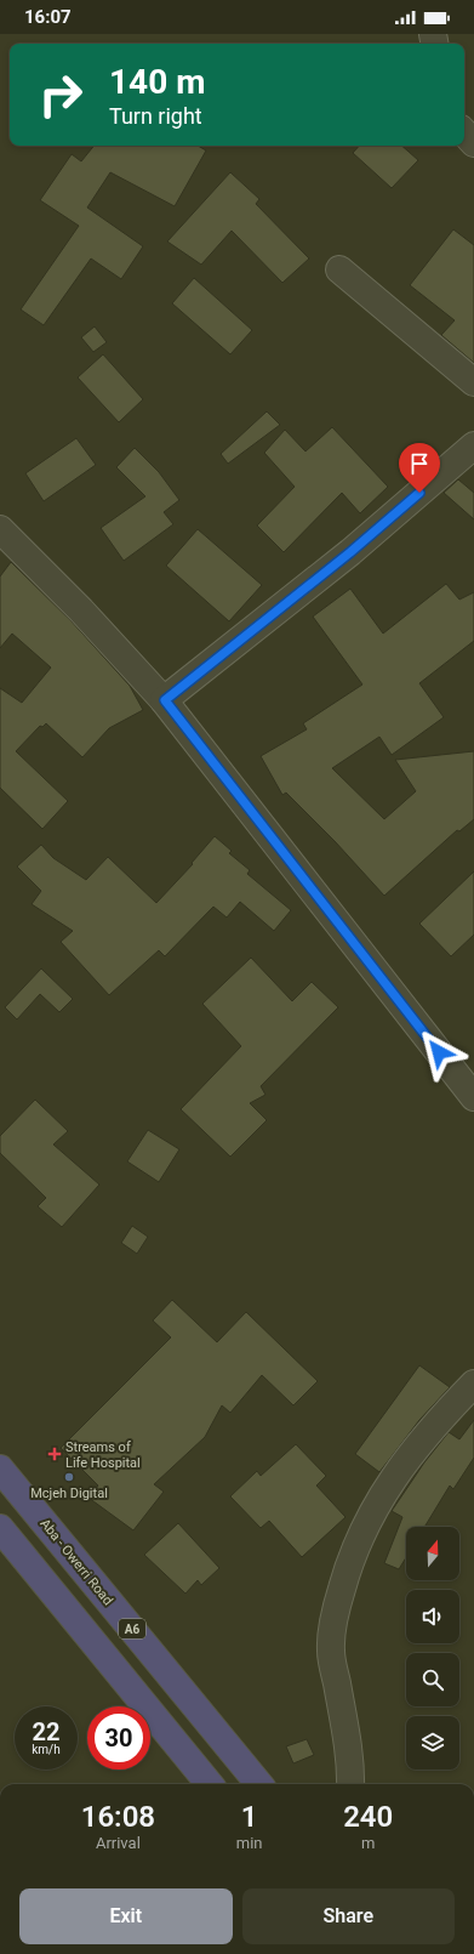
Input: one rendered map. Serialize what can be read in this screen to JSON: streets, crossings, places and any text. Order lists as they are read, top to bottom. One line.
{"streets":{"highway":["Aba - Owerri Road","A6"]},"places":{"health":["Streams of Life Hospital"],"other":["Mcjeh Digital"]},"north":"top","page":{"status":"16:07","turn":["140 m","Turn right"],"speed":"22 km/h","limit":"30","eta":["16:08","Arrival","1","min","240","m"],"buttons":["Exit","Share"]}}
